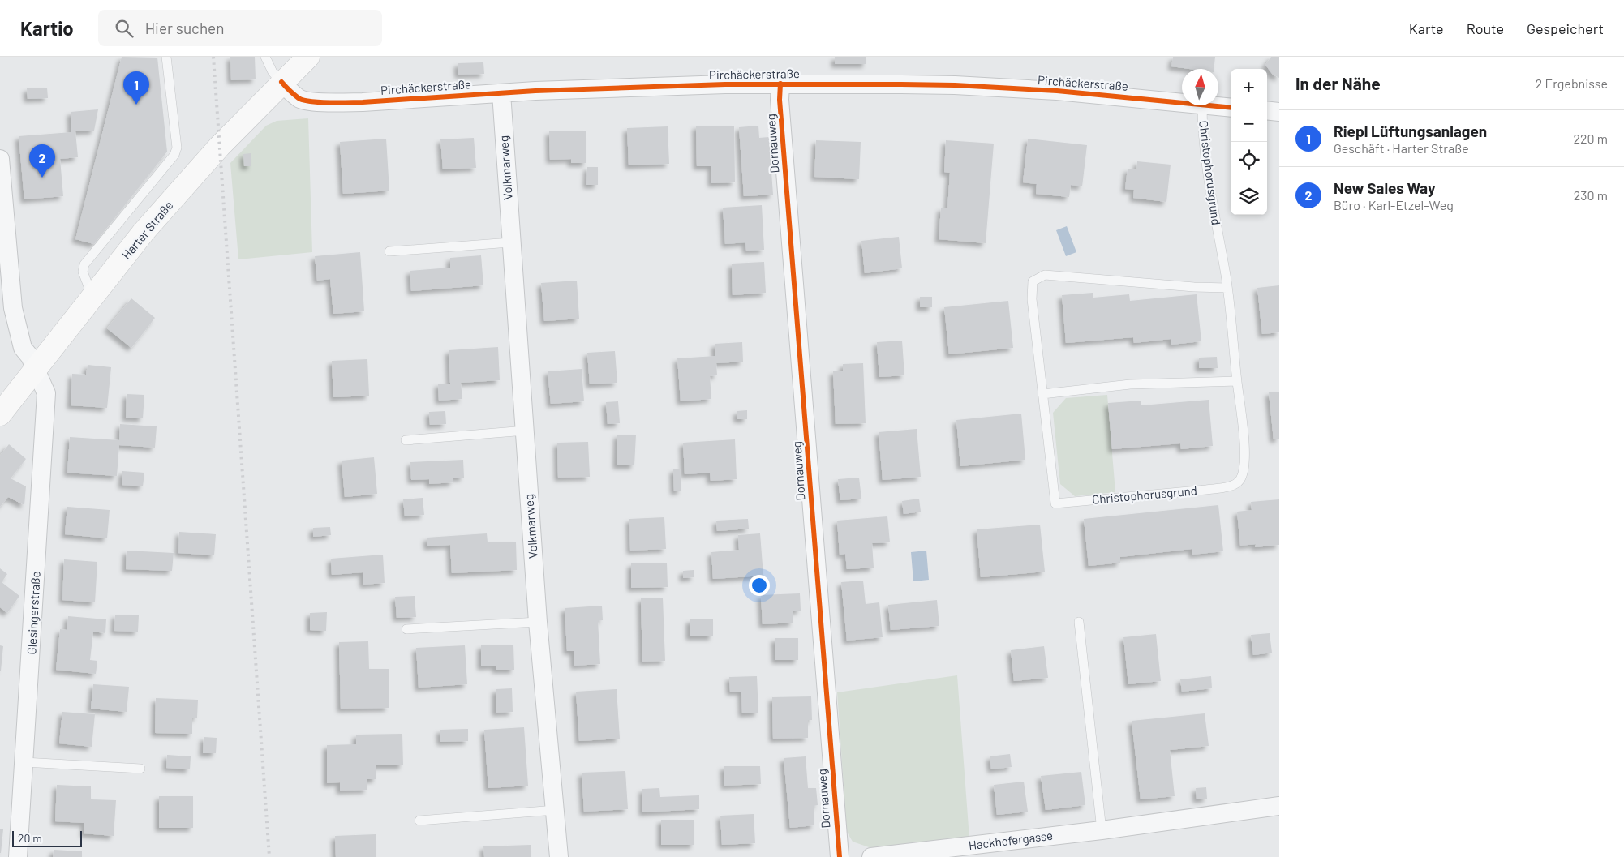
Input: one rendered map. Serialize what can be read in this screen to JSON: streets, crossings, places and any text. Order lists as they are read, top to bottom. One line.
{"streets":{"main road":["Harter Straße"],"street":["Pirchäckerstraße","Dornauweg","Volkmarweg","Glesingerstraße","Hackhofergasse"],"lane":["Christophorusgrund"]},"crossings":[["Pirchäckerstraße","Dornauweg"],["Pirchäckerstraße","Volkmarweg"],["Pirchäckerstraße","Harter Straße"],["Harter Straße","Glesingerstraße"]],"scale_bar":"20 m","north":"top","page":{"header":"Kartio","search":"Hier suchen","nav":["Karte","Route","Gespeichert"],"heading":["In der Nähe","2 Ergebnisse"],"map_buttons":["+","−"],"pins":["1","2"],"list":[{"mark":"1","name":"Riepl Lüftungsanlagen","note":"Geschäft · Harter Straße","value":"220 m"},{"mark":"2","name":"New Sales Way","note":"Büro · Karl-Etzel-Weg","value":"230 m"}],"scale":"20 m"}}
